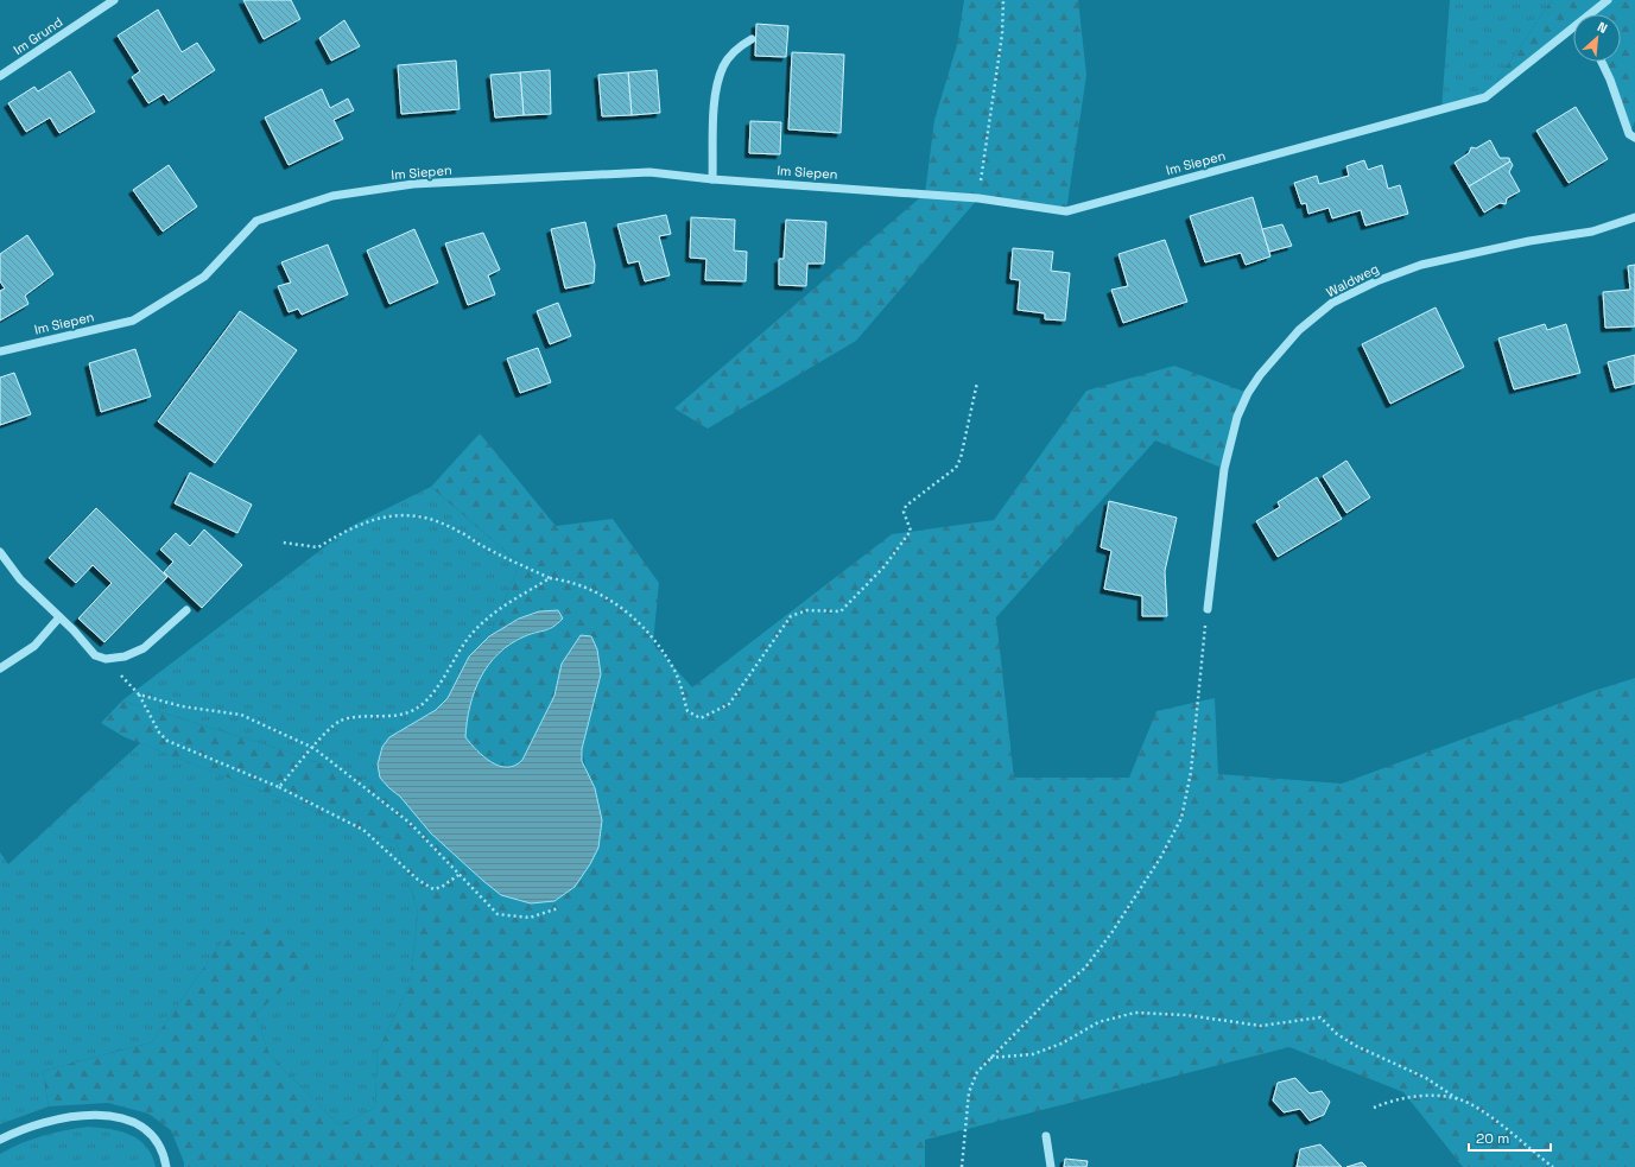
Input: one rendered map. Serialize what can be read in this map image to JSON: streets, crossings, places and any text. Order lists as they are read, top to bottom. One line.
{"streets":{"street":["Im Grund","Im Siepen","Waldweg"]},"scale_bar":"20 m","north":"top right"}
